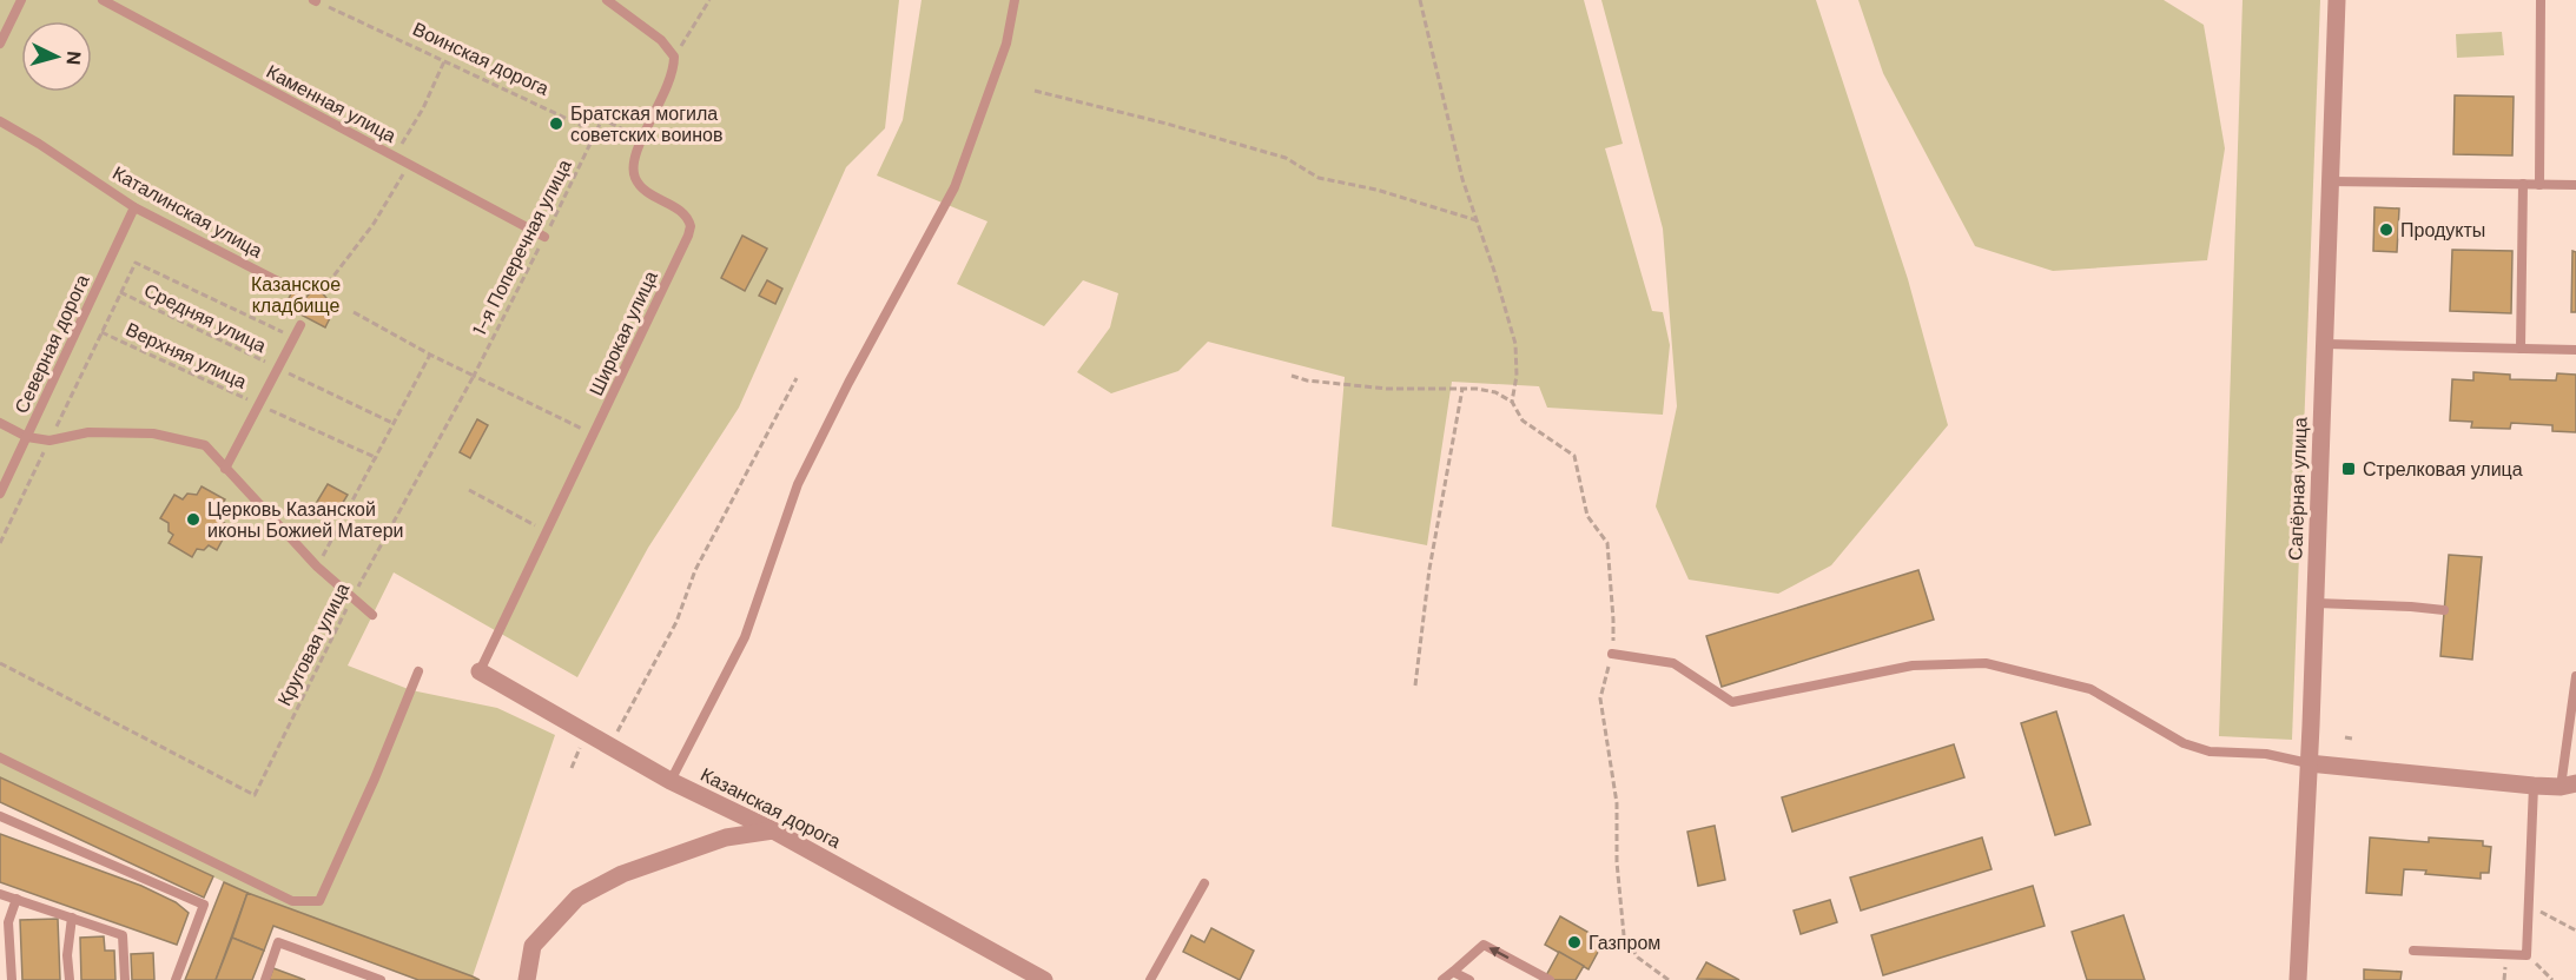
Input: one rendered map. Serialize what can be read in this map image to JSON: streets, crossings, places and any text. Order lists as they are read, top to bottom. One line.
{"streets":{"street":["Сапёрная улица","Казанская дорога"],"lane":["Каменная улица","Каталинская улица","Широкая улица","Северная дорога"],"path":["Воинская дорога","1-я Поперечная улица","Средняя улица","Верхняя улица","Круговая улица"]},"crossings":[["Воинская дорога","1-я Поперечная улица"],["Каменная улица","1-я Поперечная улица"],["Каталинская улица","Северная дорога"],["1-я Поперечная улица","Круговая улица"],["Широкая улица","Казанская дорога"]],"parks":["Казанское кладбище"],"places":{"other":["Братская могила советских воинов","Продукты","Церковь Казанской иконы Божией Матери","Газпром"],"transit":["Стрелковая улица"]},"north":"right"}
